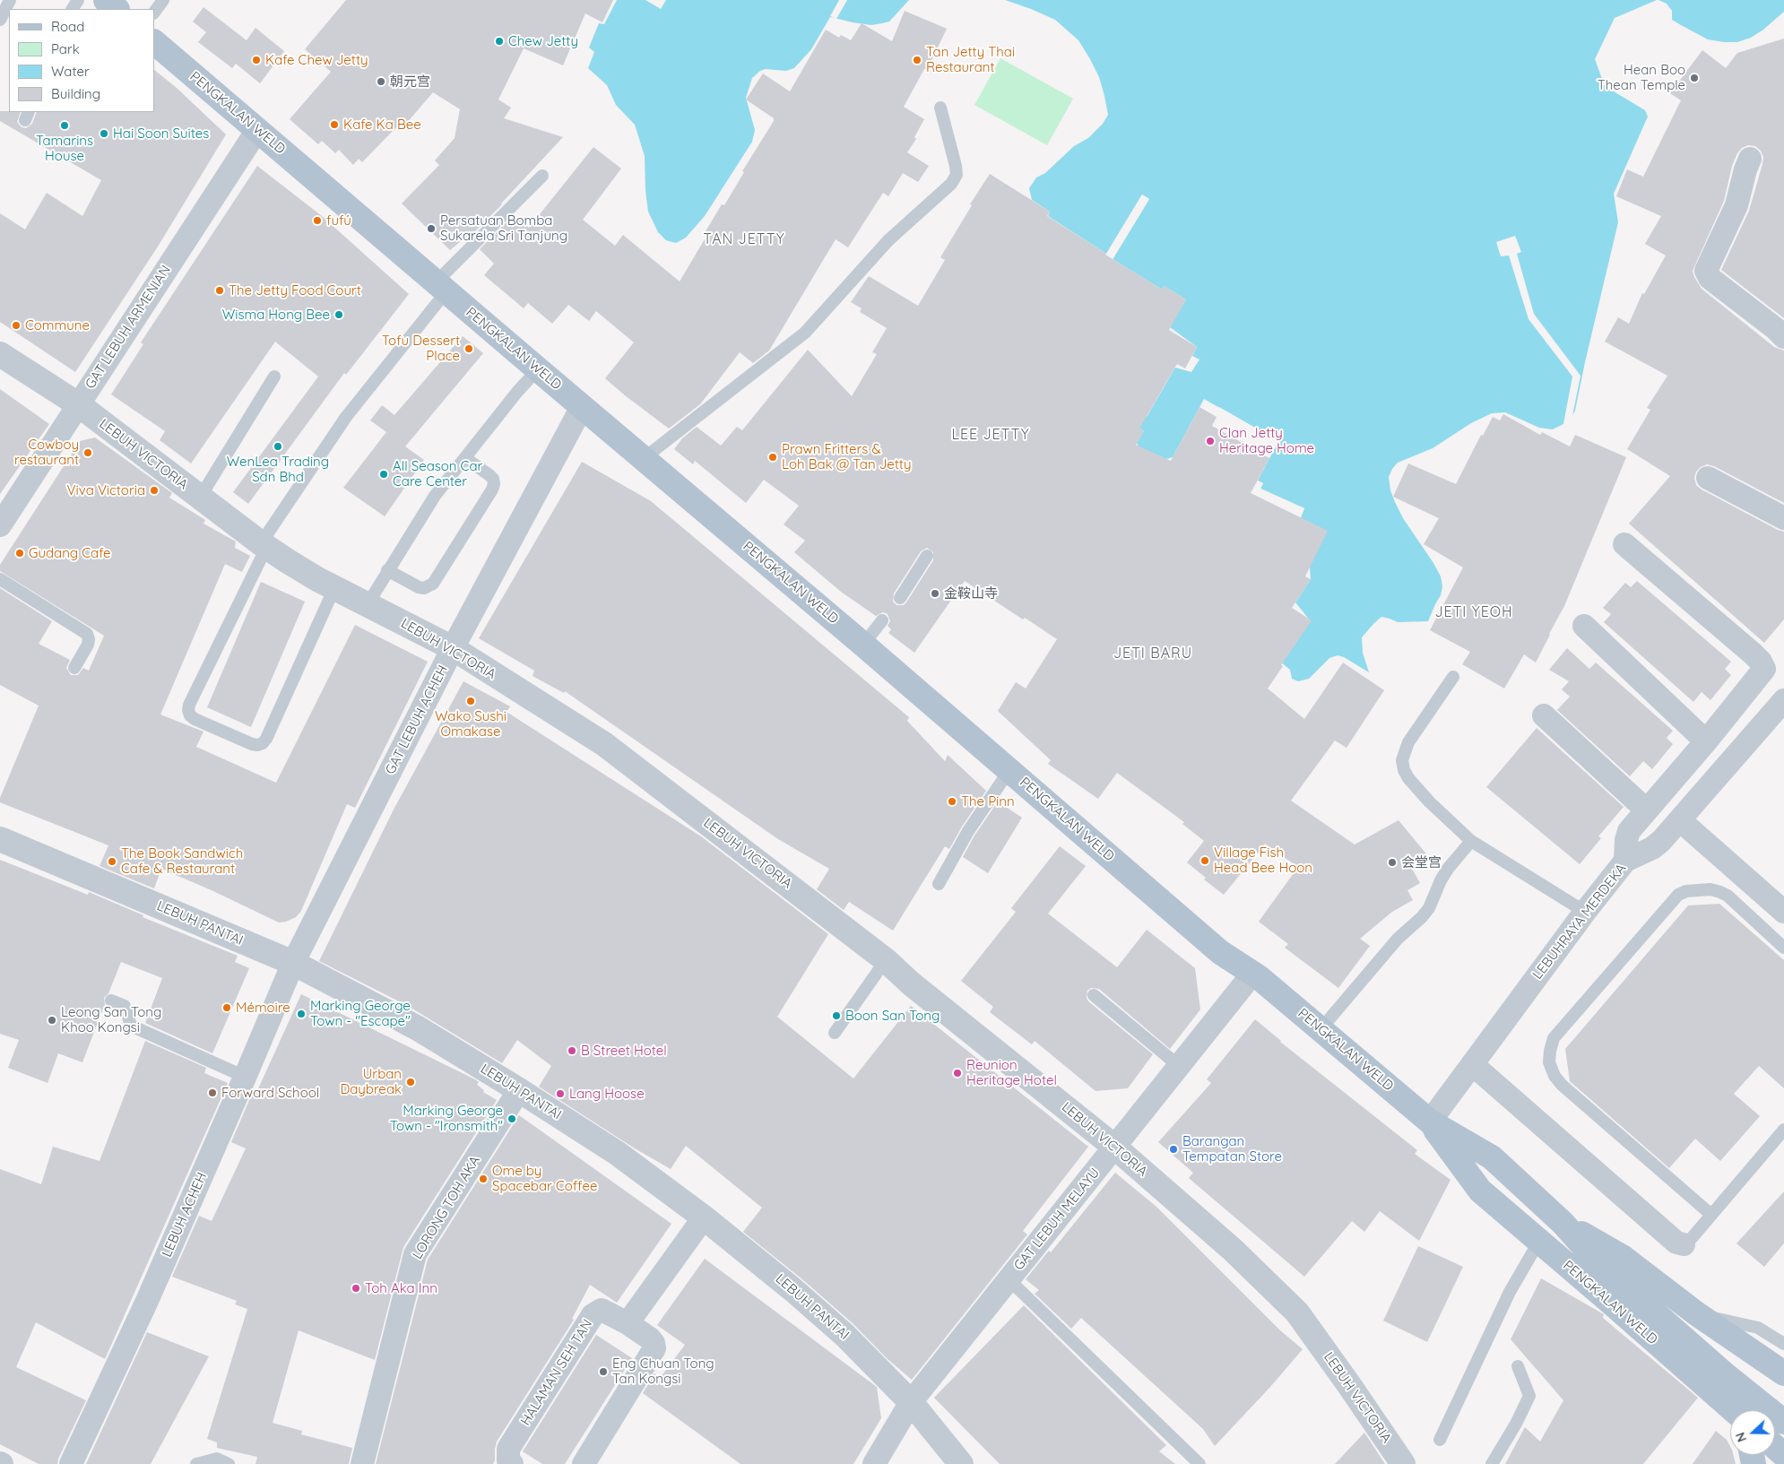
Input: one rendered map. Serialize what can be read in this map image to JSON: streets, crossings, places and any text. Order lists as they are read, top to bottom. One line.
{"streets":{"main road":["PENGKALAN WELD"],"street":["GAT LEBUH ARMENIAN","LEBUH VICTORIA","GAT LEBUH ACHEH","LEBUHRAYA MERDEKA","LEBUH PANTAI","LORONG TOH AKA","LEBUH ACHEH","GAT LEBUH MELAYU","HALAMAN SEH TAN"]},"crossings":[["PENGKALAN WELD","GAT LEBUH ARMENIAN"],["PENGKALAN WELD","GAT LEBUH ACHEH"],["PENGKALAN WELD","LEBUHRAYA MERDEKA"],["PENGKALAN WELD","GAT LEBUH MELAYU"],["GAT LEBUH ARMENIAN","LEBUH VICTORIA"],["LEBUH VICTORIA","GAT LEBUH ACHEH"],["LEBUH VICTORIA","GAT LEBUH MELAYU"],["GAT LEBUH ACHEH","LEBUH PANTAI"],["GAT LEBUH ACHEH","LEBUH ACHEH"],["LEBUH PANTAI","LORONG TOH AKA"],["LEBUH PANTAI","LEBUH ACHEH"],["LEBUH PANTAI","GAT LEBUH MELAYU"]],"districts":["TAN JETTY","LEE JETTY","JETI YEOH","JETI BARU"],"places":["Chew Jetty","Kafe Chew Jetty","Tan Jetty Thai Restaurant","Hean Boo Thean Temple","朝元宫","Kafe Ka Bee","Tamarins House","Hai Soon Suites","fufú","Persatuan Bomba Sukarela Sri Tanjung","The Jetty Food Court","Wisma Hong Bee","Commune","Tofu Dessert Place","Clan Jetty Heritage Home","WenLea Trading Sdn Bhd","Cowboy restaurant","Prawn Fritters & Loh Bak @ Tan Jetty","All Season Car Care Center","Viva Victoria","Gudang Cafe","金鞍山寺","Wako Sushi Omakase","The Pinn","Village Fish Head Bee Hoon","The Book Sandwich Cafe & Restaurant","会堂宫","Mémoire","Marking George Town - \"Escape\"","Boon San Tong","Leong San Tong Khoo Kongsi","B Street Hotel","Reunion Heritage Hotel","Urban Daybreak","Forward School","Lang Hoose","Marking George Town - \"Ironsmith\"","Barangan Tempatan Store","Ome by Spacebar Coffee","Toh Aka Inn","Eng Chuan Tong Tan Kongsi"],"legend":["Road","Park","Water","Building"],"north":"left"}
